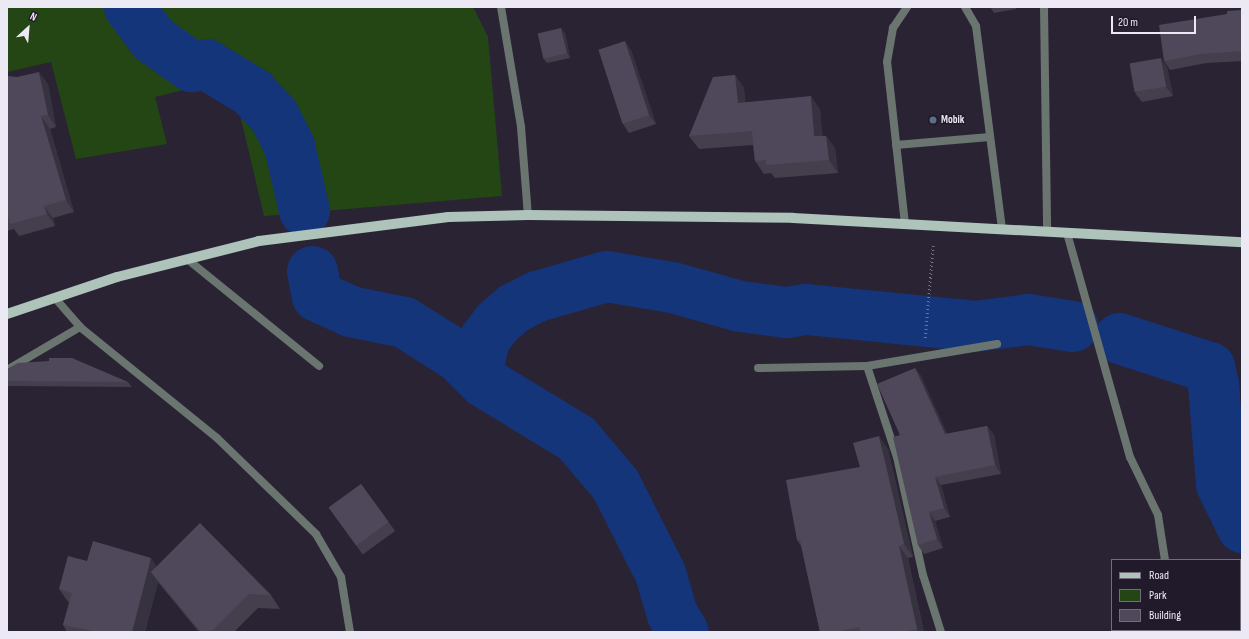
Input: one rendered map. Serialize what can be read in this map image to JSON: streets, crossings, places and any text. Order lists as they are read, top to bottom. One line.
{"places":["Mobik"],"legend":["Road","Park","Building"],"scale_bar":"20 m","north":"top right"}
